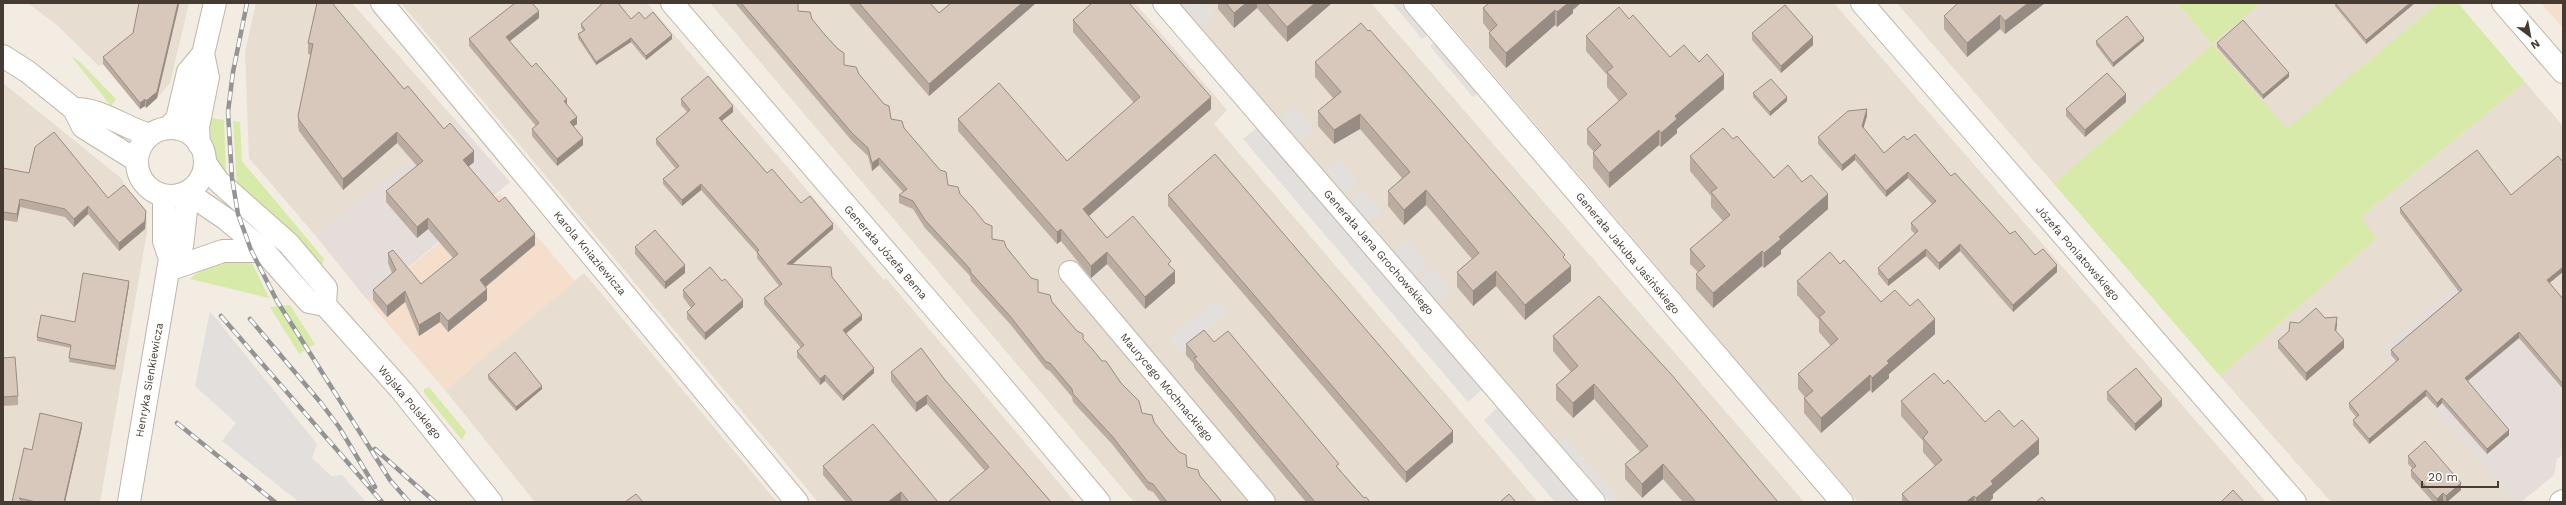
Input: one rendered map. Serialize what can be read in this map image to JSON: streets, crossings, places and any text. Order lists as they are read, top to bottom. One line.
{"streets":{"street":["Generała Józefa Bema","Generała Jana Grochowskiego","Karola Kniaziewicza","Generała Jakuba Jasińskiego","Józefa Poniatowskiego","Henryka Sienkiewicza","Maurycego Mochnackiego","Wojska Polskiego"]},"crossings":[["Henryka Sienkiewicza","Wojska Polskiego"]],"scale_bar":"20 m","north":"bottom right"}
